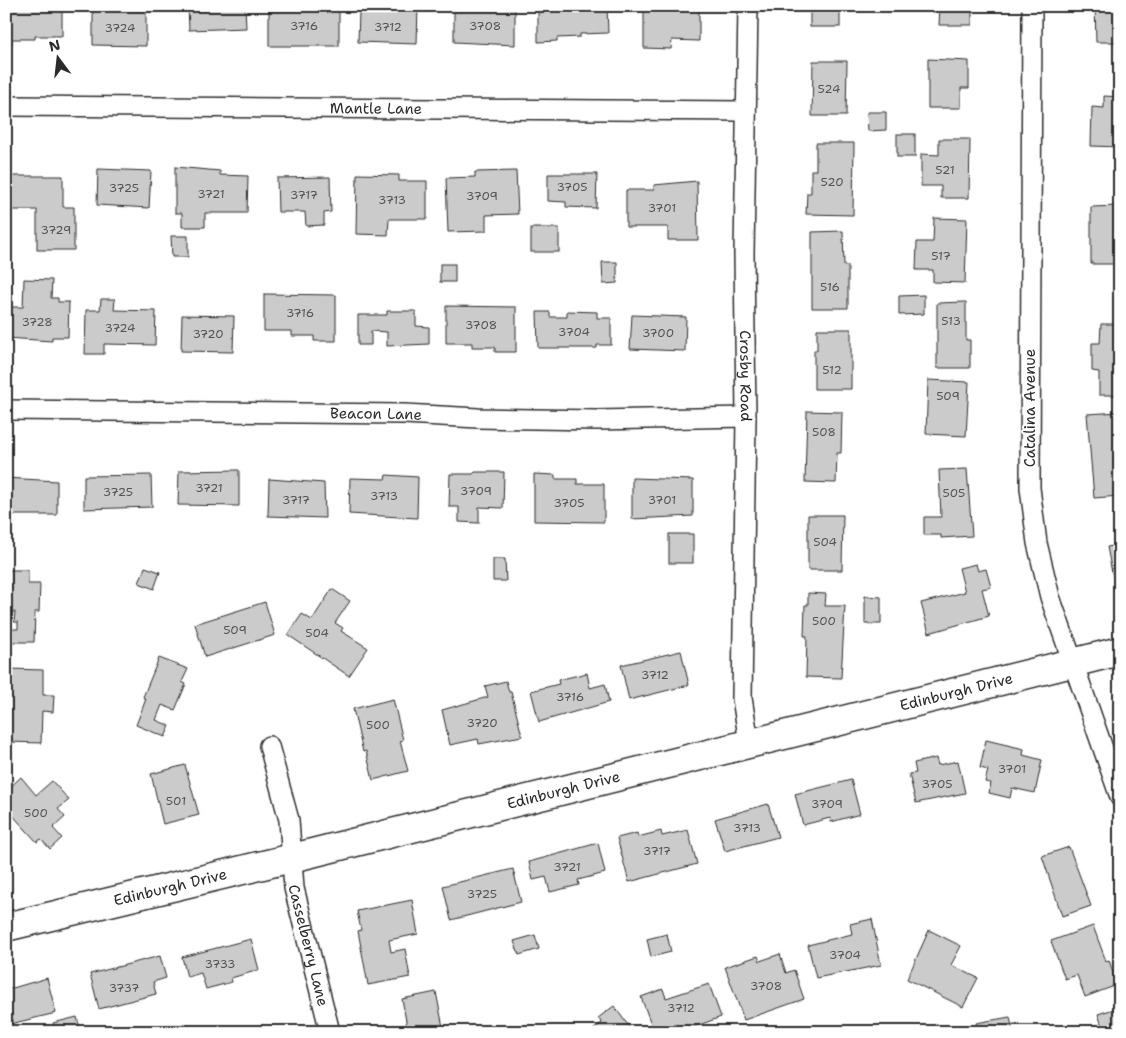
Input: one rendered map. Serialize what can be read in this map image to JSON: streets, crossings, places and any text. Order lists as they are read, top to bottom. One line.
{"streets":{"street":["Mantle Lane","Crosby Road","Catalina Avenue","Beacon Lane","Edinburgh Drive","Casselberry Lane"]},"crossings":[["Mantle Lane","Crosby Road"],["Crosby Road","Beacon Lane"],["Crosby Road","Edinburgh Drive"],["Catalina Avenue","Edinburgh Drive"],["Edinburgh Drive","Casselberry Lane"]],"house_numbers":["3716","3708","3712","3724","524","521","520","3705","3725","3721","3717","3709","3713","3701","3729","517","516","3716","513","3728","3708","3724","3704","3700","3720","512","509","508","3721","3709","3725","505","3713","3717","3701","3705","504","500","509","504","3712","3716","3720","500","3701","3705","501","3709","500","3713","3717","3721","3725","3704","3733","3708","3737","3712"],"north":"top"}
